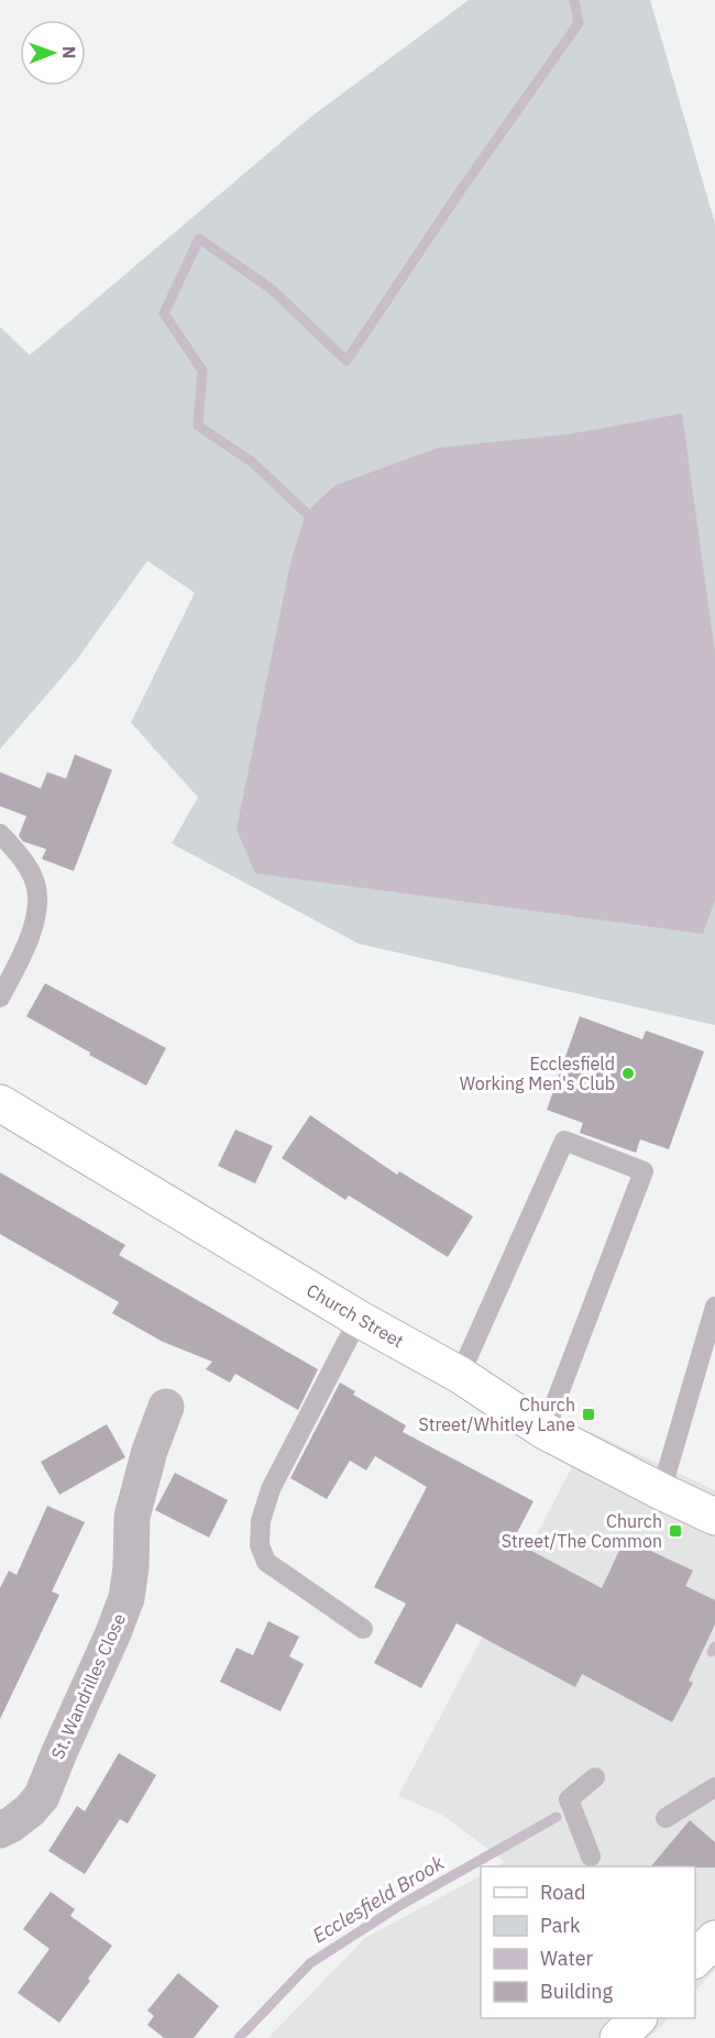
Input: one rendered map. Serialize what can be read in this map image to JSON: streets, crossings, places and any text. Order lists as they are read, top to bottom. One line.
{"streets":{"main road":["Church Street"],"street":["St. Wandrilles Close"]},"water":["Ecclesfield Brook"],"places":{"other":["Ecclesfield Working Men's Club"],"transit":["Church Street/Whitley Lane","Church Street/The Common"]},"legend":["Road","Park","Water","Building"],"north":"right"}
